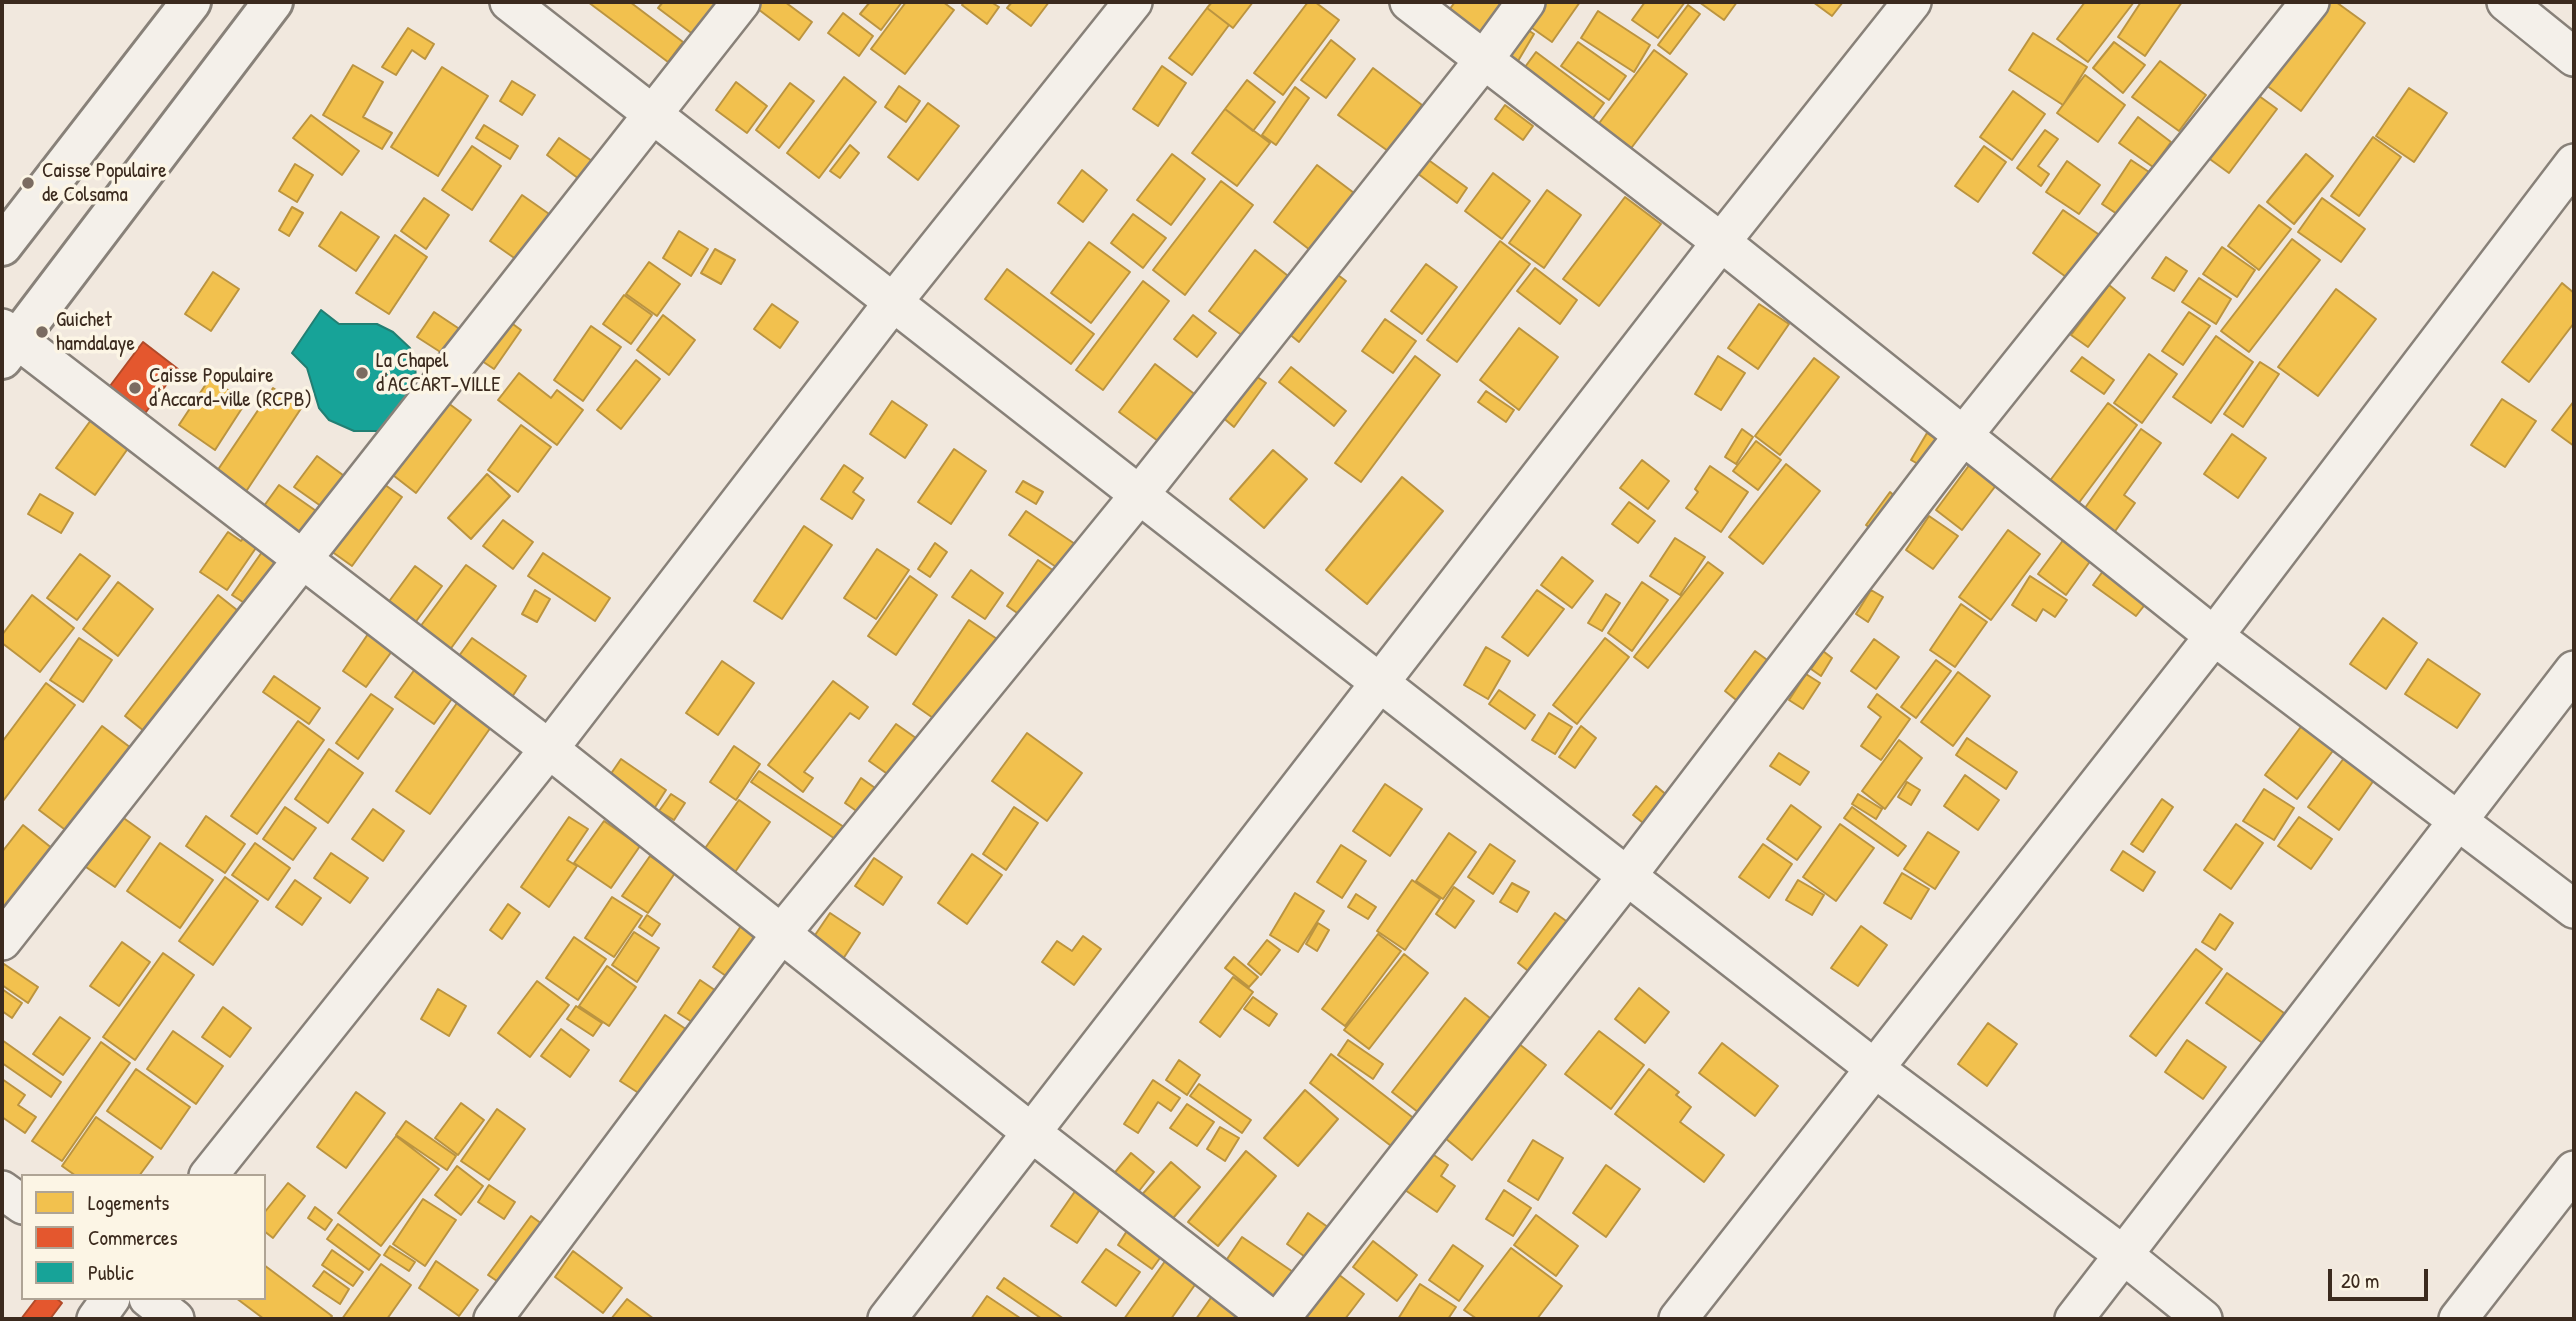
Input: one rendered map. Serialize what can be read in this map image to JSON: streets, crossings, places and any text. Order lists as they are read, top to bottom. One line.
{"places":["Caisse Populaire de Colsama","Guichet hamdalaye","La Chapel d'ACCART-VILLE","Caisse Populaire d'Accard-ville (RCPB)"],"legend":["Logements","Commerces","Public"],"scale_bar":"20 m"}
